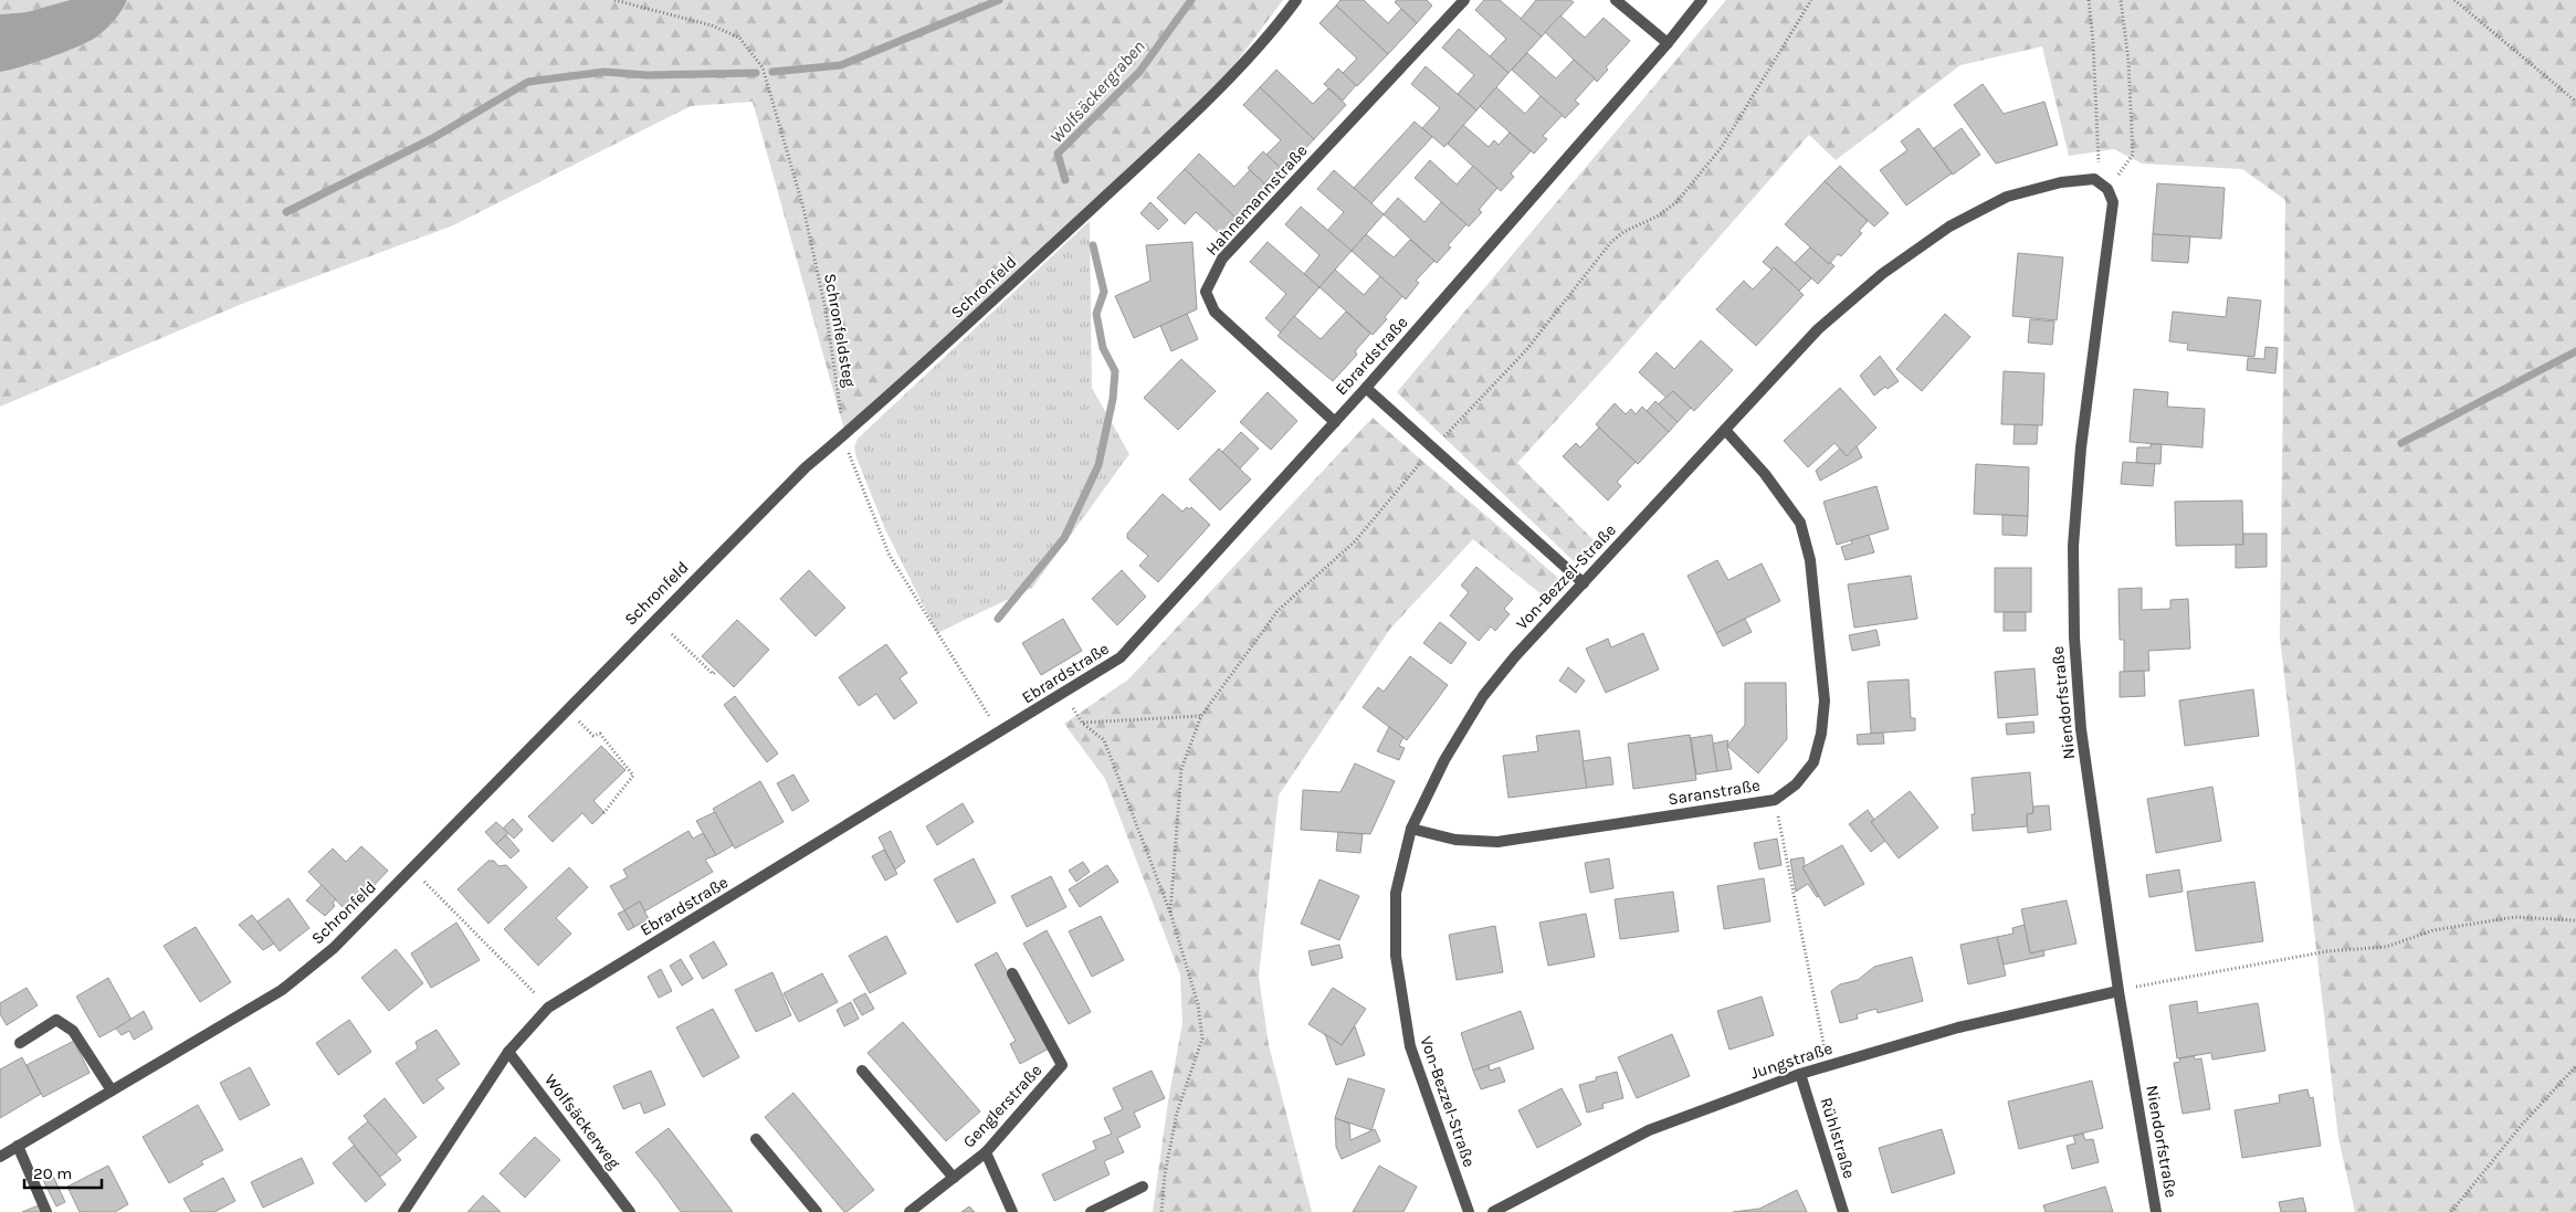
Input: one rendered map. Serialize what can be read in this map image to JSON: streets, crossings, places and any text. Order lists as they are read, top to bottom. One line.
{"streets":{"street":["Hahnemannstraße","Schronfeld","Ebrardstraße","Von-Bezzel-Straße","Niendorfstraße","Saranstraße","Jungstraße","Genglerstraße","Wolfsäckerweg","Rühlstraße"],"path":["Schronfeldsteg"]},"crossings":[["Hahnemannstraße","Ebrardstraße"],["Schronfeld","Schronfeldsteg"],["Schronfeldsteg","Ebrardstraße"],["Ebrardstraße","Wolfsäckerweg"],["Von-Bezzel-Straße","Niendorfstraße"],["Von-Bezzel-Straße","Saranstraße"],["Niendorfstraße","Jungstraße"],["Jungstraße","Rühlstraße"]],"water":["Wolfsäckergraben"],"scale_bar":"20 m"}
